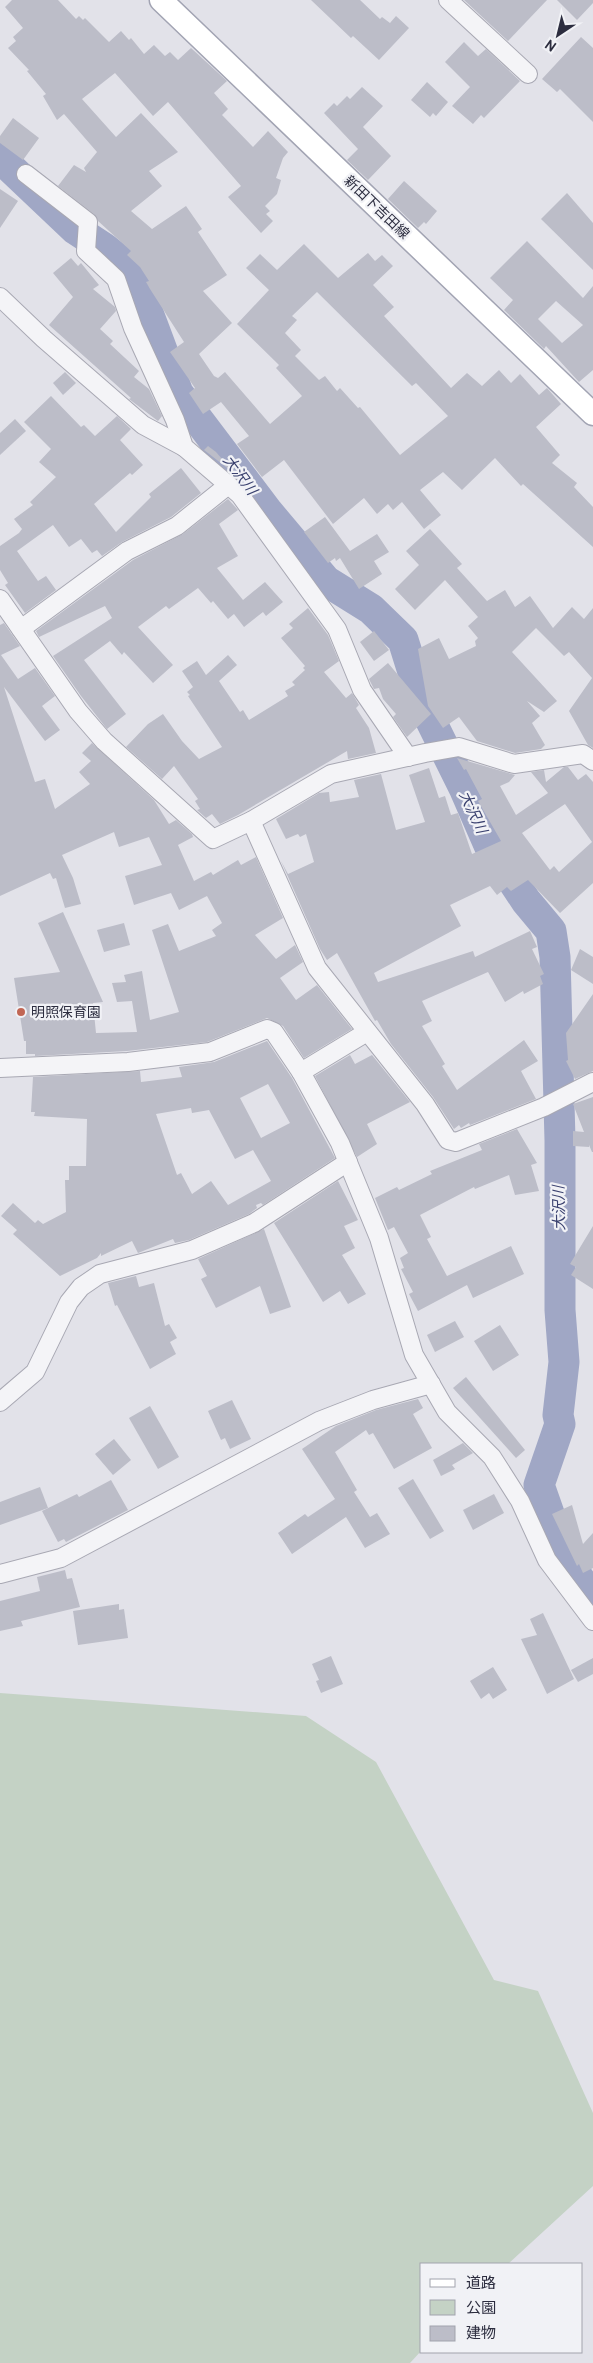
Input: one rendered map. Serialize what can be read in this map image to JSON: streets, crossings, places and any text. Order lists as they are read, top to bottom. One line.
{"streets":{"main road":["新田下吉田線"]},"water":["大沢川"],"places":["明照保育園"],"legend":["道路","公園","建物"],"north":"bottom left"}
